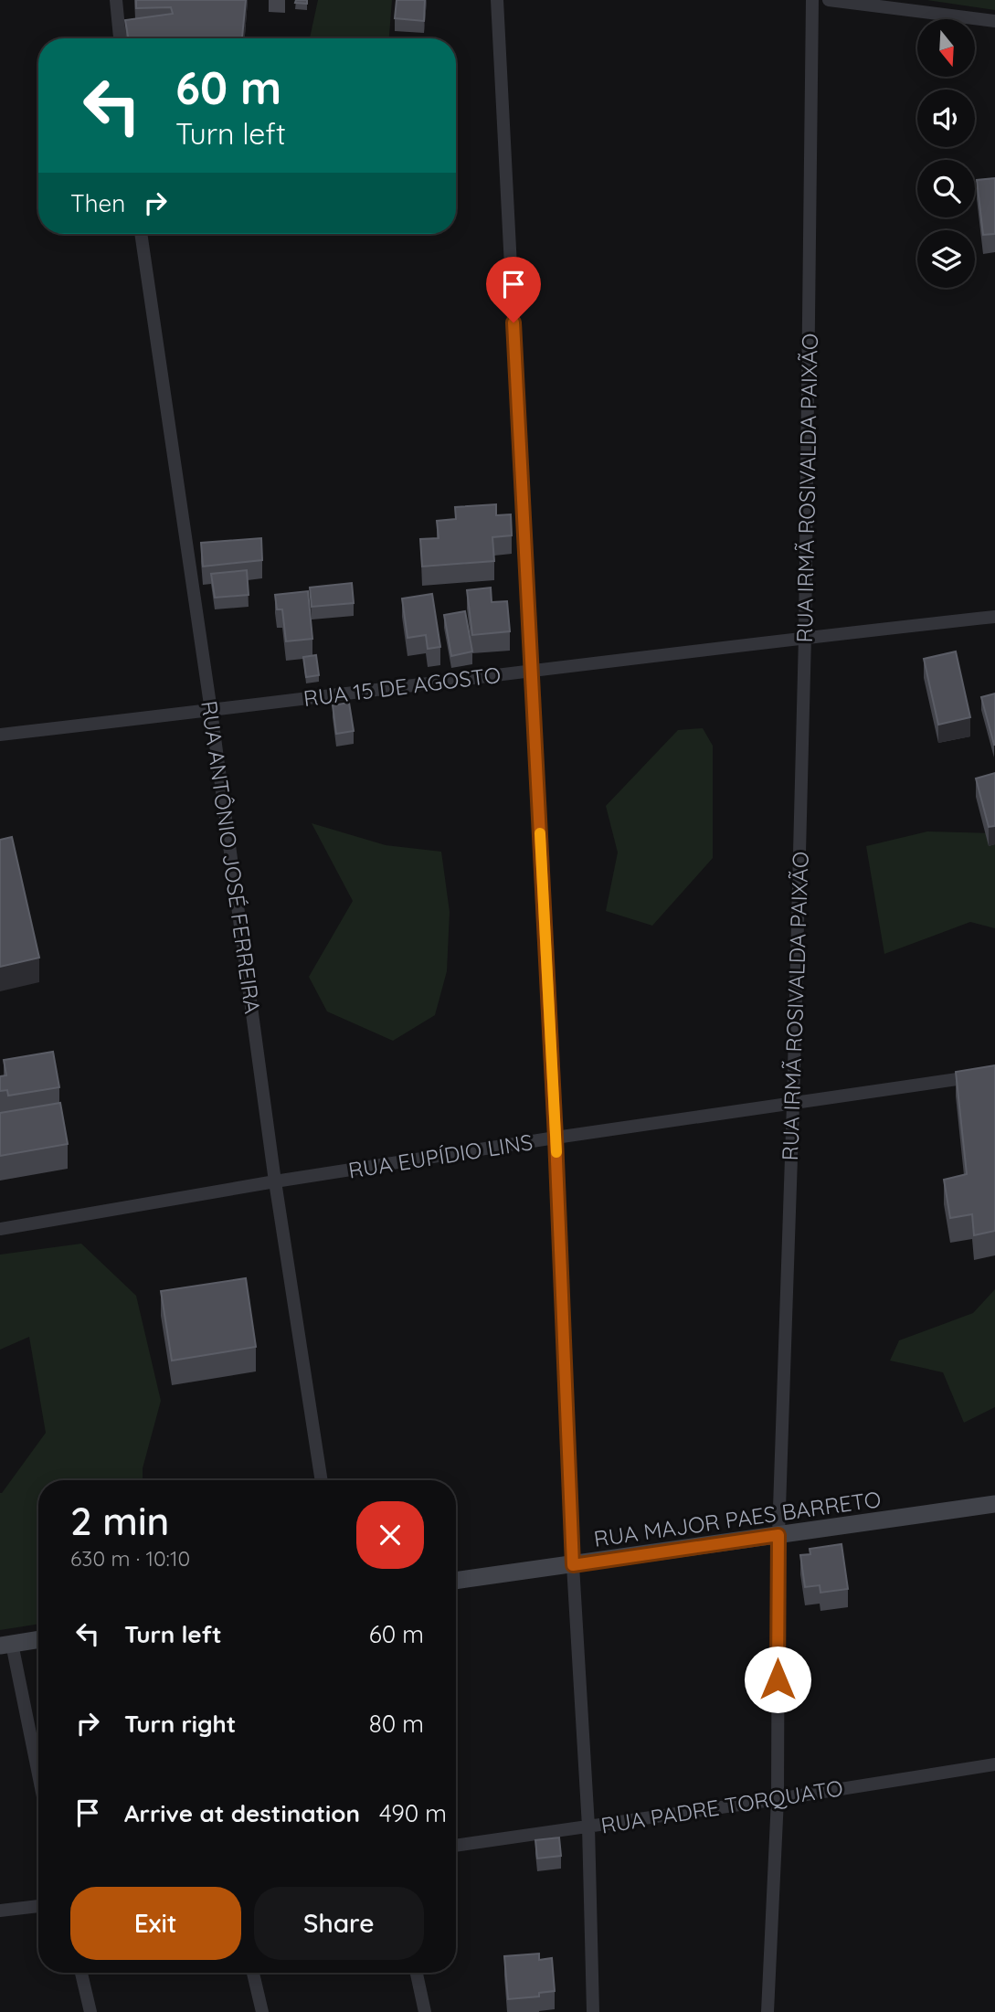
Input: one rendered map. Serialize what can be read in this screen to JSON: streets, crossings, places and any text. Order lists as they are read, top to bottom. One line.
{"streets":{"street":["RUA IRMÃ ROSIVALDA PAIXÃO","RUA 15 DE AGOSTO","RUA ANTÔNIO JOSÉ FERREIRA","RUA EUPÍDIO LINS","RUA MAJOR PAES BARRETO","RUA PADRE TORQUATO"]},"crossings":[["RUA IRMÃ ROSIVALDA PAIXÃO","RUA 15 DE AGOSTO"],["RUA IRMÃ ROSIVALDA PAIXÃO","RUA EUPÍDIO LINS"],["RUA IRMÃ ROSIVALDA PAIXÃO","RUA MAJOR PAES BARRETO"],["RUA IRMÃ ROSIVALDA PAIXÃO","RUA PADRE TORQUATO"],["RUA 15 DE AGOSTO","RUA ANTÔNIO JOSÉ FERREIRA"],["RUA ANTÔNIO JOSÉ FERREIRA","RUA EUPÍDIO LINS"]],"north":"bottom","page":{"turn":["60 m","Turn left"],"then":"Then","heading":["2 min","630 m · 10:10"],"list":[{"name":"Turn left","value":"60 m"},{"name":"Turn right","value":"80 m"},{"name":"Arrive at destination","value":"490 m"}],"buttons":["Exit","Share"]}}
